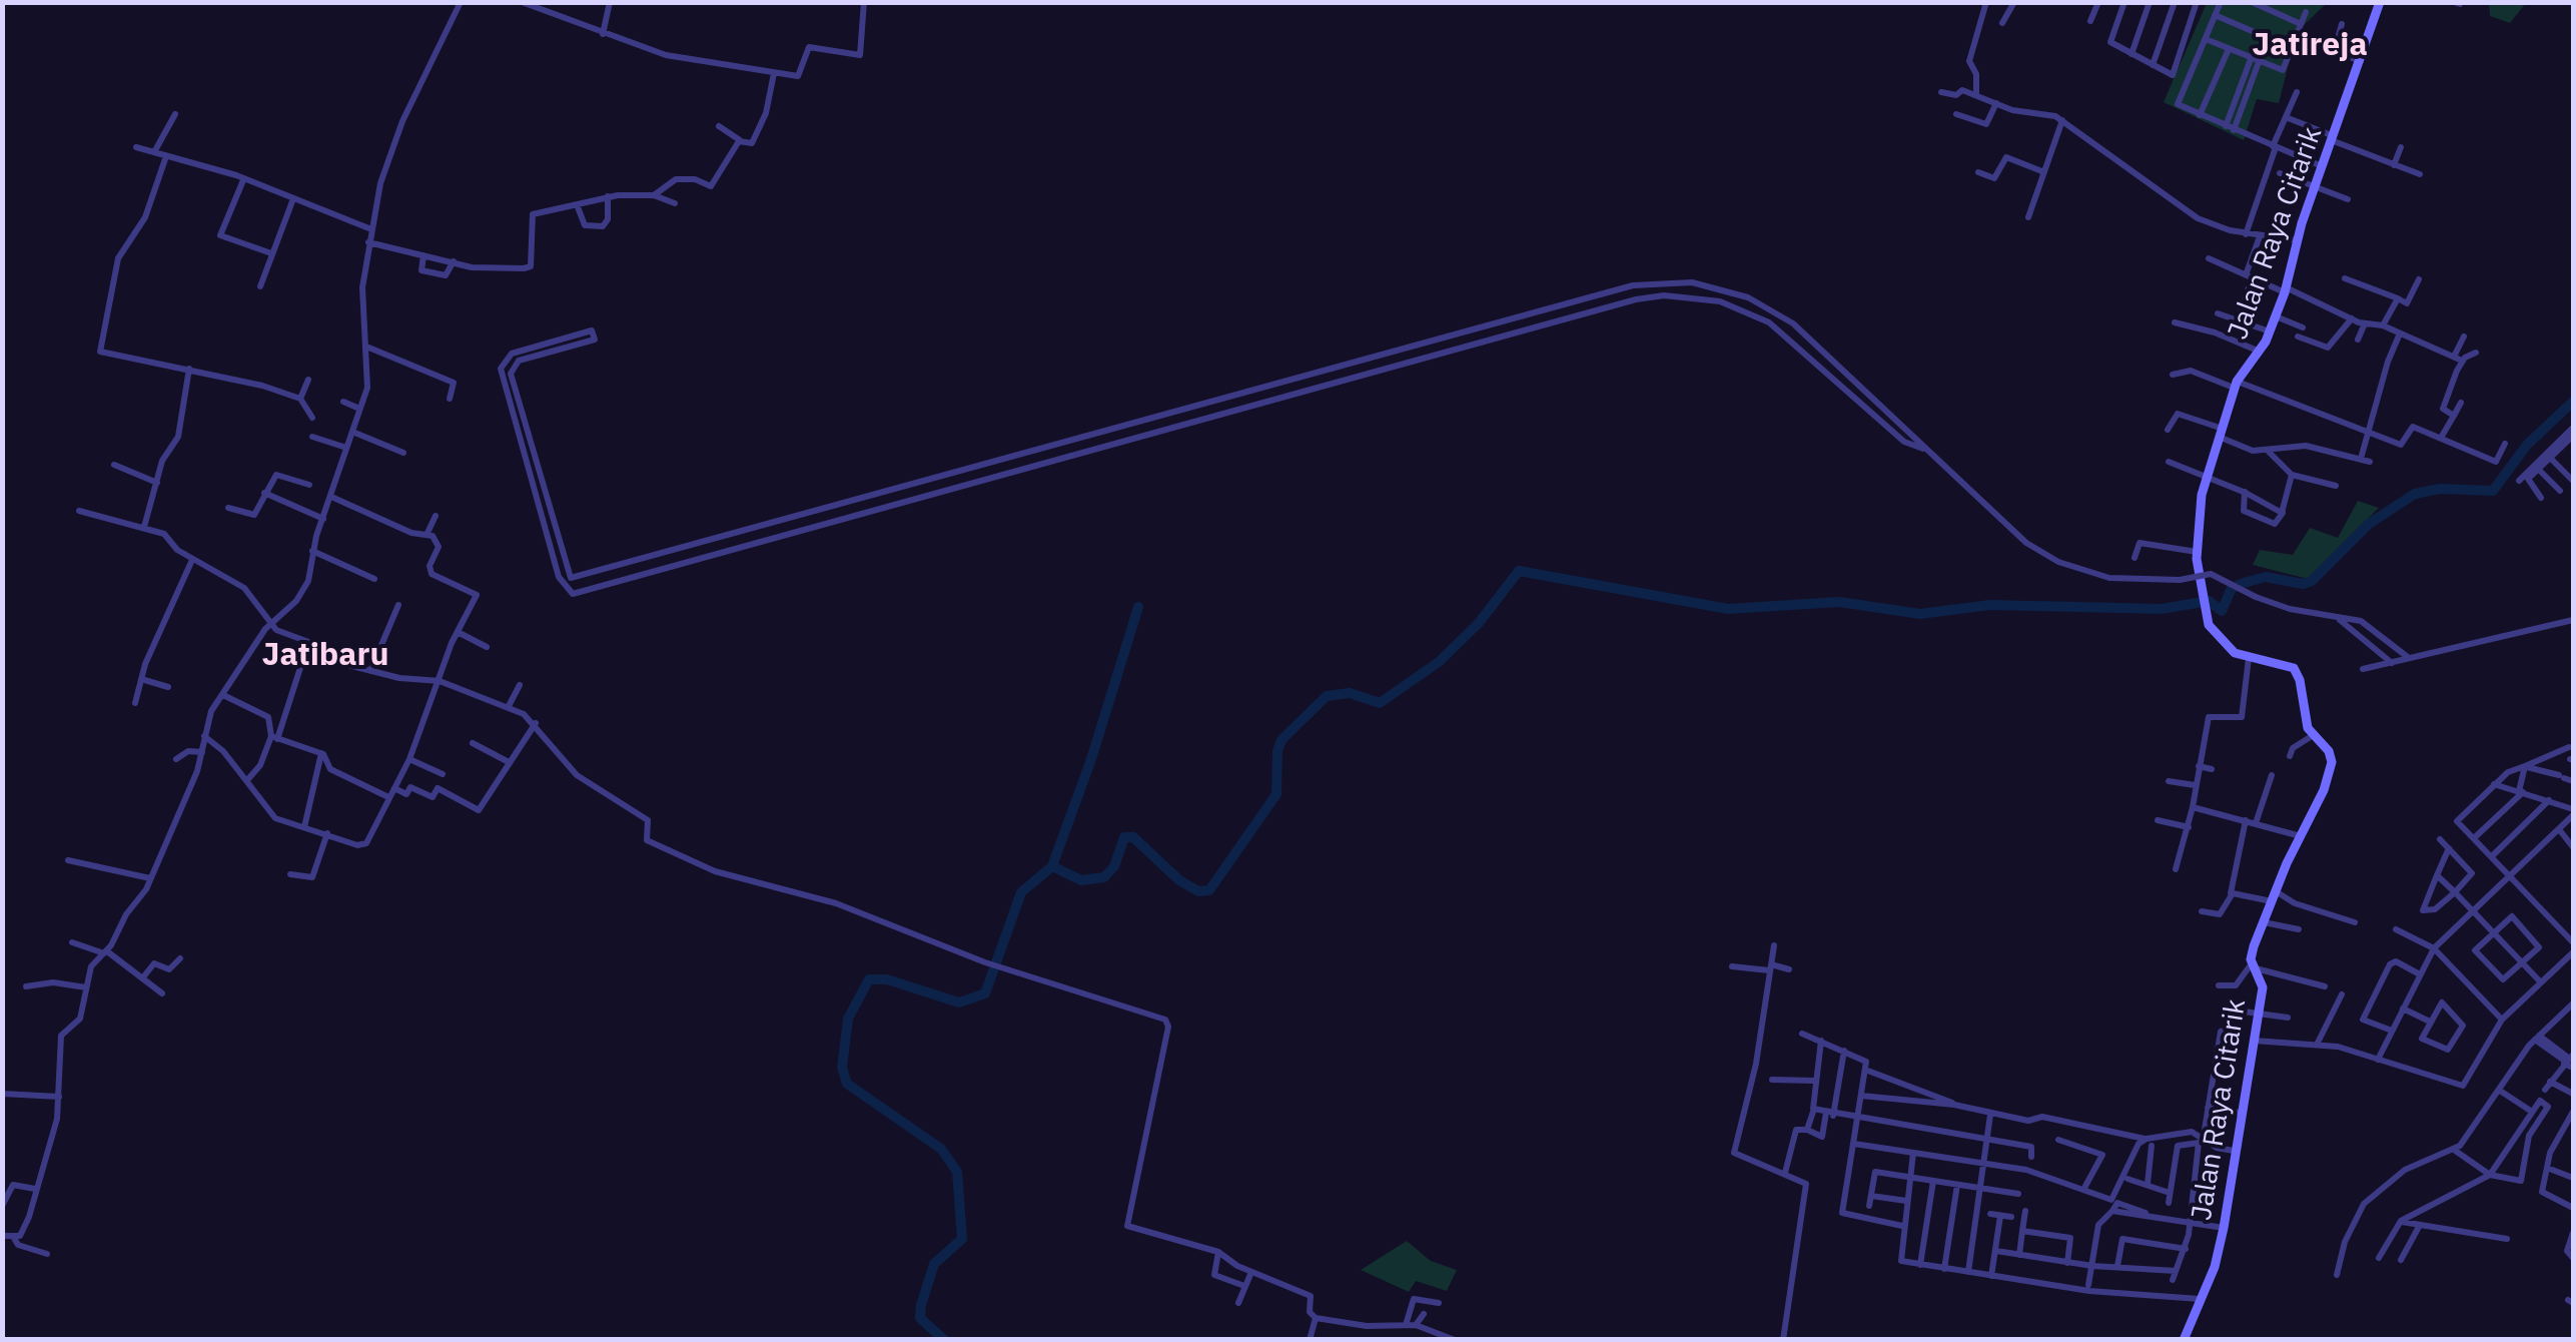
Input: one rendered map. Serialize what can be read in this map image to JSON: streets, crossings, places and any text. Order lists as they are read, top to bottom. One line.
{"streets":{"street":["Jalan Raya Citarik"]},"districts":["Jatireja","Jatibaru"]}
